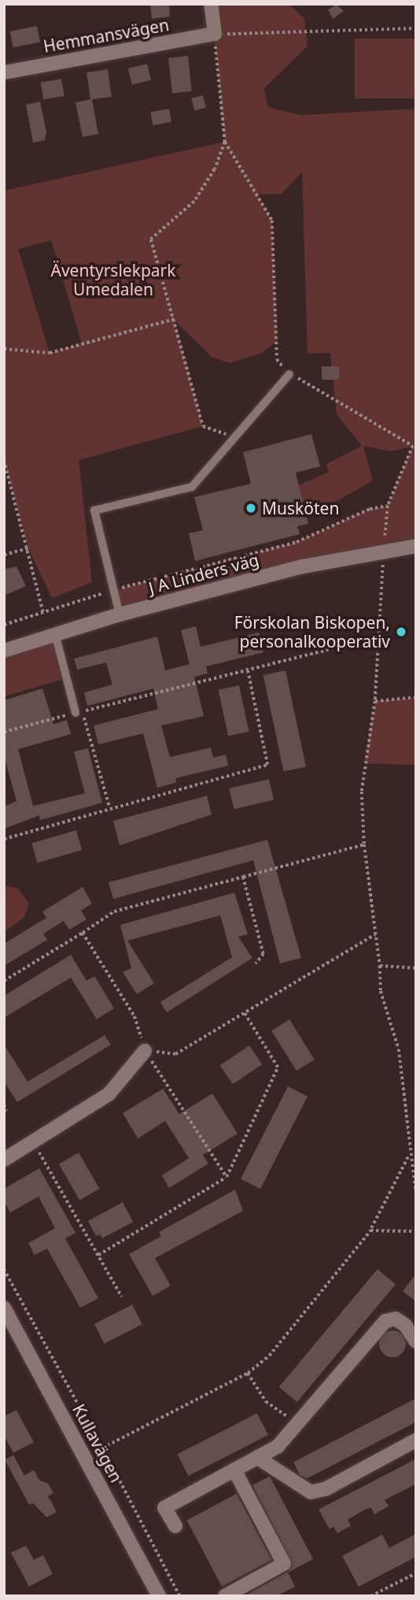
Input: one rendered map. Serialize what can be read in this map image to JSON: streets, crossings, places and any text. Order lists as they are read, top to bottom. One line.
{"streets":{"street":["Hemmansvägen","J A Linders väg","Kullavägen"]},"parks":["Äventyrslekpark Umedalen"],"places":["Musköten","Förskolan Biskopen, personalkooperativ"]}
